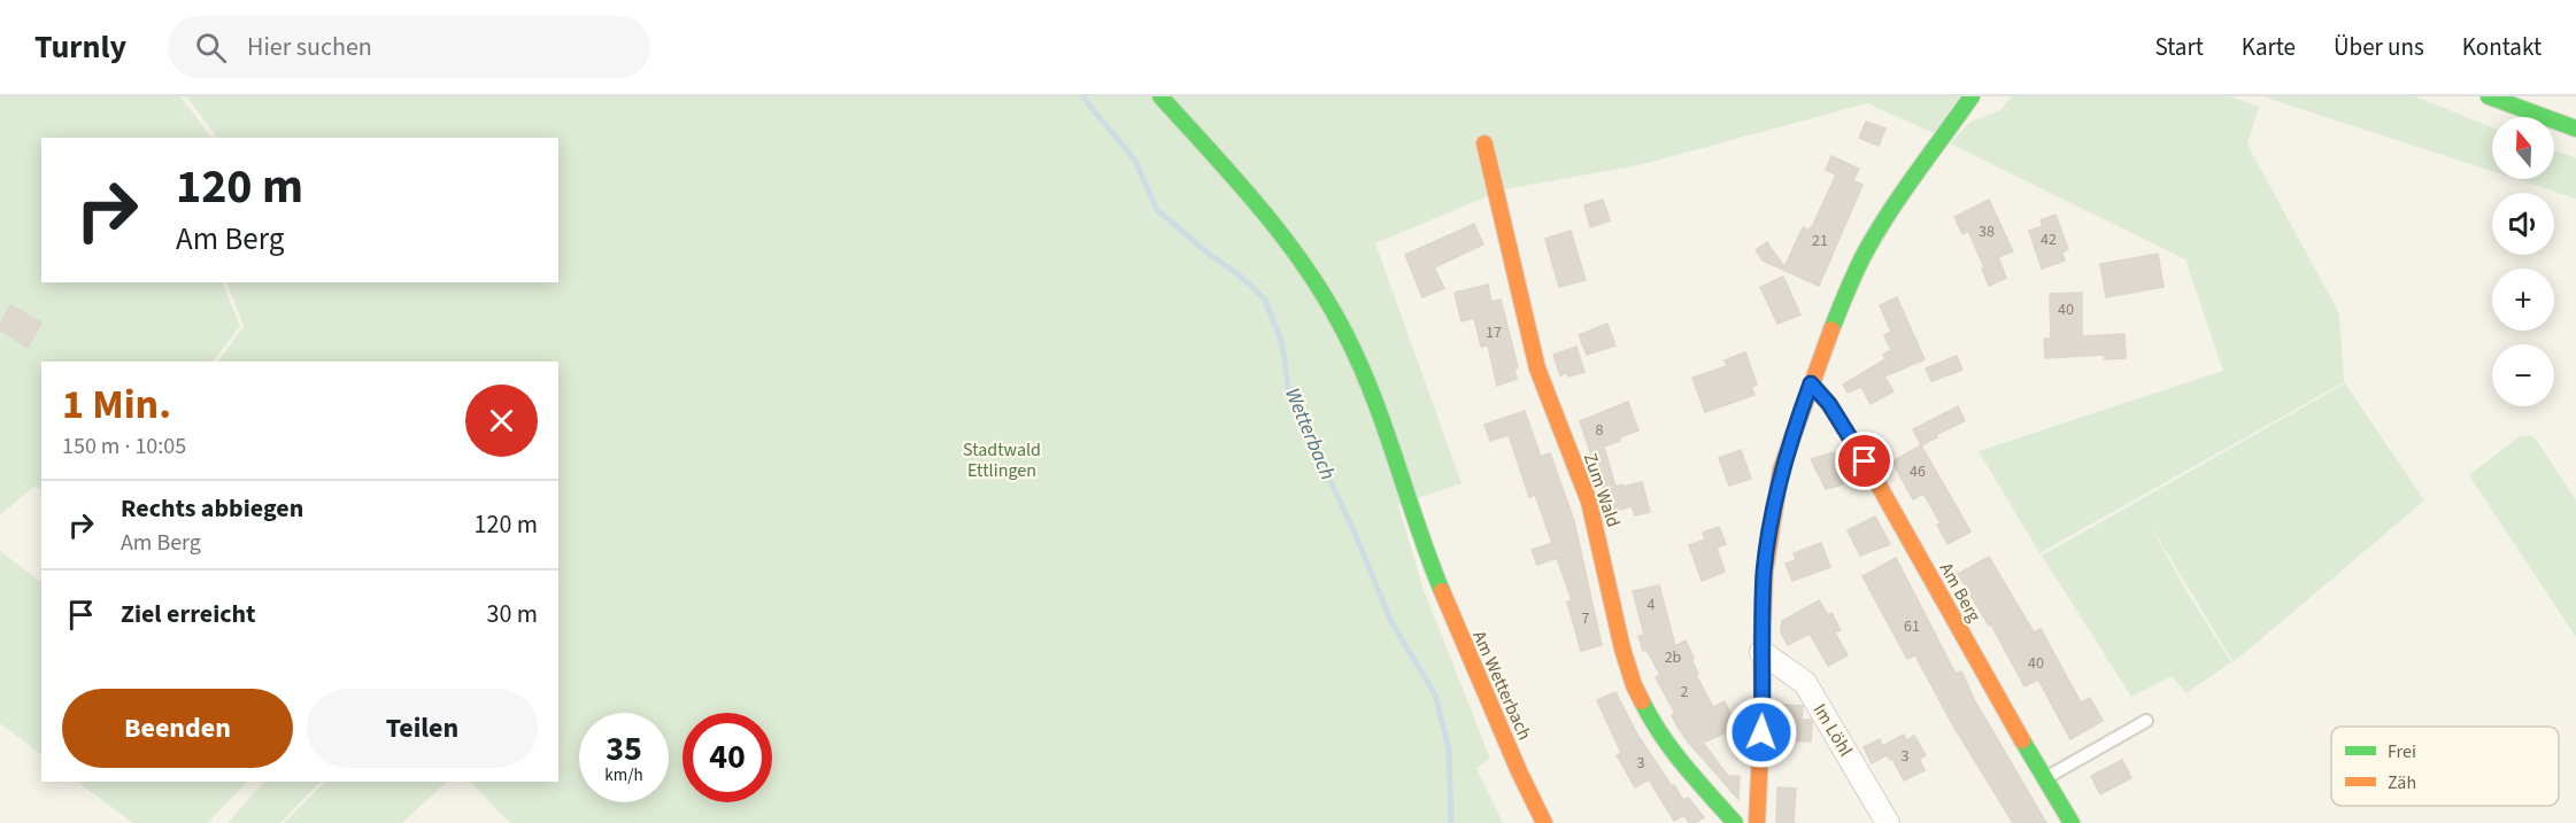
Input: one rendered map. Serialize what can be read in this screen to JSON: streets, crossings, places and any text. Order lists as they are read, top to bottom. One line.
{"streets":{"main road":["Zum Wald","Am Berg","Am Wetterbach"],"street":["Im Löhl"]},"water":["Wetterbach"],"parks":["Stadtwald Ettlingen"],"house_numbers":["38","42","21","40","17","8","46","4","7","61","2b","40","2","3","3"],"legend":["Frei","Zäh"],"north":"top","page":{"header":"Turnly","search":"Hier suchen","nav":["Start","Karte","Über uns","Kontakt"],"map_buttons":["+","−"],"turn":["120 m","Am Berg"],"heading":["1 Min.","150 m · 10:05"],"list":[{"name":"Rechts abbiegen","note":"Am Berg","value":"120 m"},{"name":"Ziel erreicht","value":"30 m"}],"buttons":["Beenden","Teilen"],"speed":"35 km/h","limit":"40"}}
